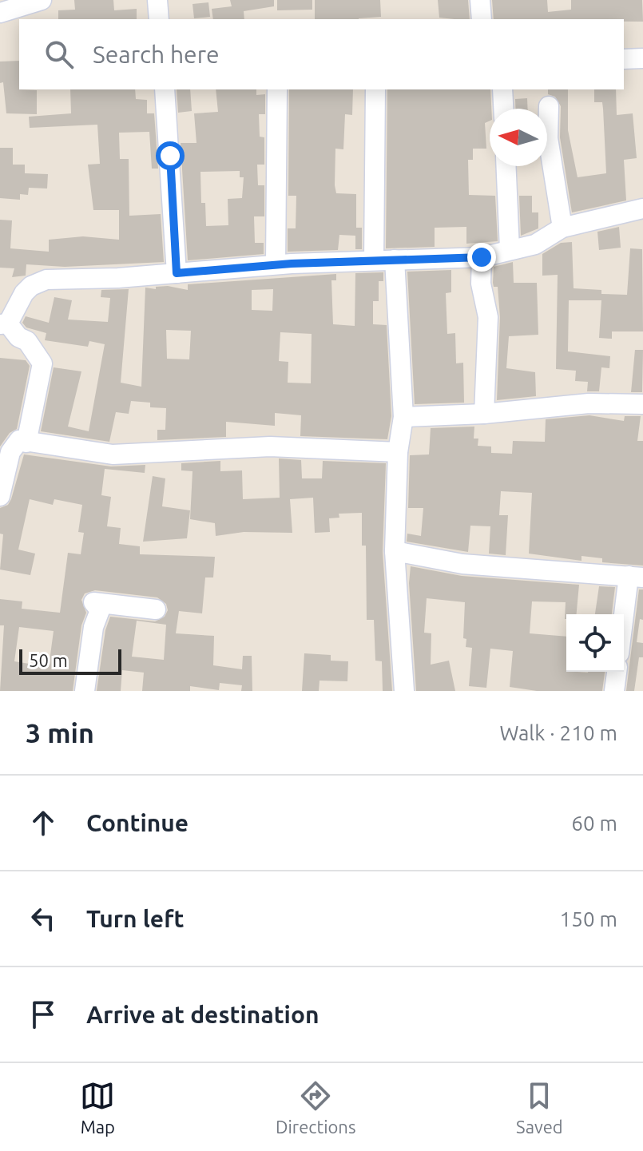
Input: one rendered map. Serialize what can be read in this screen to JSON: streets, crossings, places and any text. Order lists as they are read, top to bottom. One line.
{"scale_bar":"50 m","north":"left","page":{"search":"Search here","scale":"50 m","heading":["3 min","Walk · 210 m"],"list":[["Continue","60 m"],["Turn left","150 m"],"Arrive at destination"],"nav":["Map","Directions","Saved"]}}
